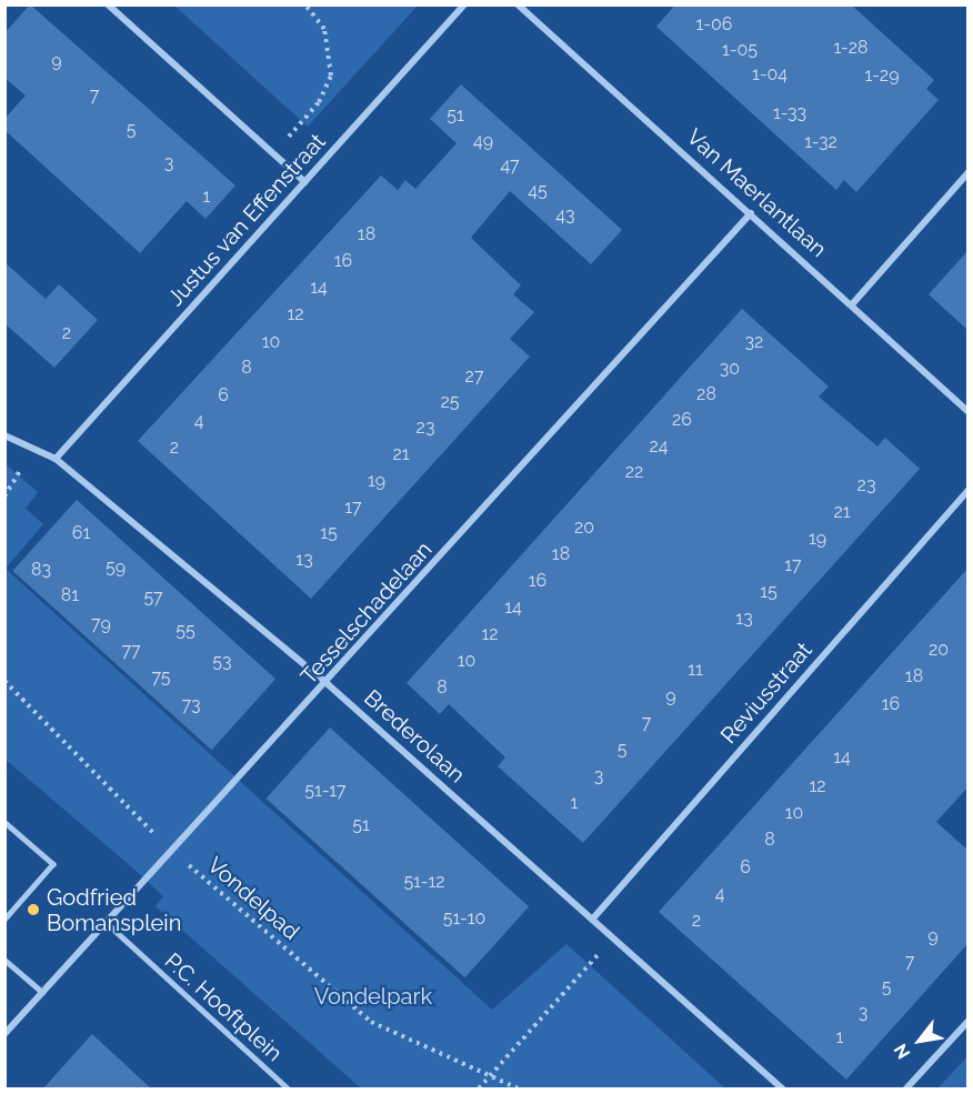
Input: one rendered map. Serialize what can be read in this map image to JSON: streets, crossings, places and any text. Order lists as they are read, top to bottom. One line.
{"streets":{"street":["Van Maerlantlaan","Justus van Effenstraat","Tesselschadelaan","Reviusstraat","Brederolaan"],"lane":["P.C. Hooftplein"],"path":["Vondelpad"]},"crossings":[["Van Maerlantlaan","Tesselschadelaan"],["Justus van Effenstraat","Brederolaan"],["Tesselschadelaan","Brederolaan"],["Tesselschadelaan","Vondelpad"],["Tesselschadelaan","P.C. Hooftplein"],["Reviusstraat","Brederolaan"]],"parks":["Vondelpark"],"places":["Godfried Bomansplein"],"house_numbers":["1-06","1-28","1-05","9","1-04","1-29","7","1-33","51","5","49","1-32","3","47","45","1","43","18","16","14","12","2","10","32","8","30","27","28","6","25","26","4","23","24","2","21","22","19","23","17","21","20","61","15","19","18","13","17","59","83","16","15","81","57","14","13","79","55","12","20","77","10","53","11","18","75","8","9","16","73","7","5","14","3","12","51-17","1","10","51","8","6","51-12","4","51-10","2","9","7","5","3","1"],"north":"bottom left"}
